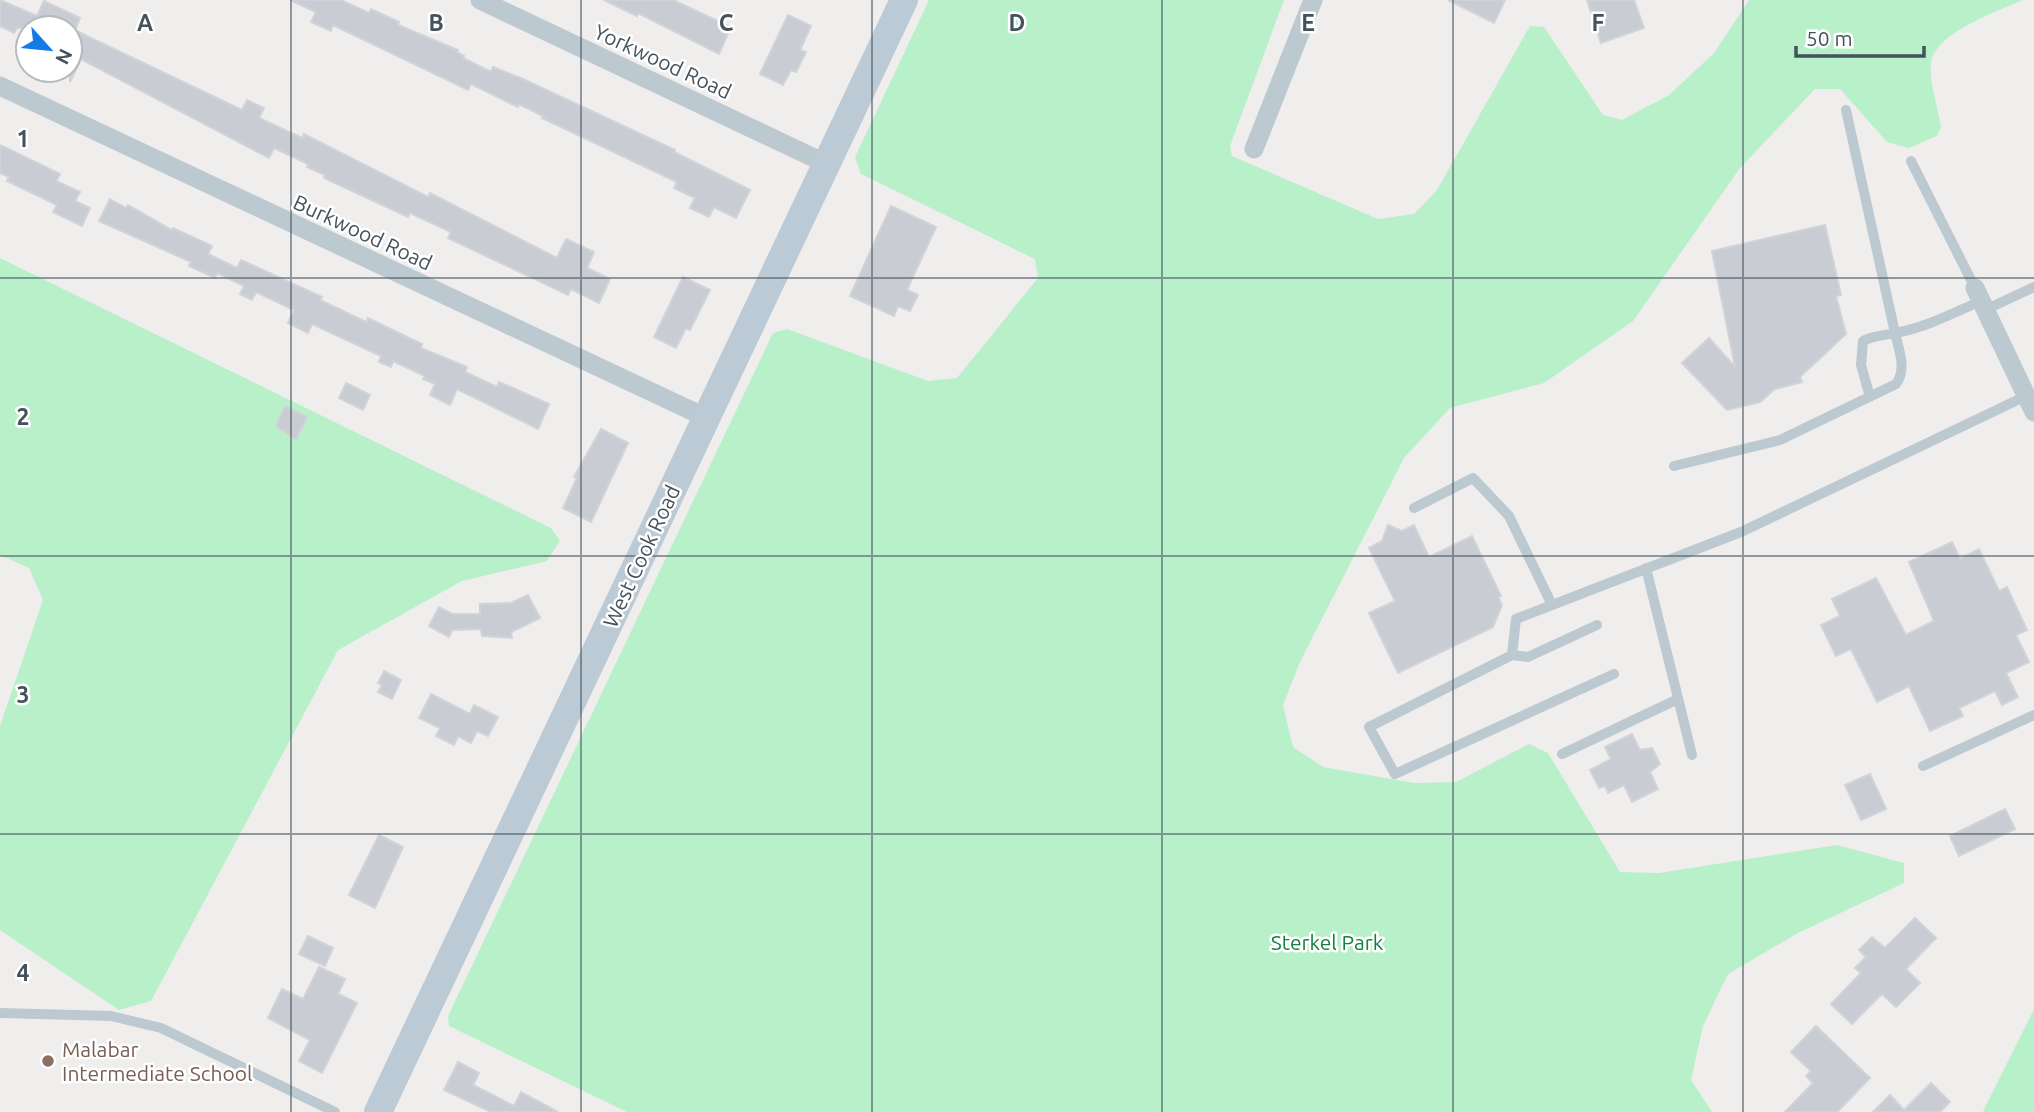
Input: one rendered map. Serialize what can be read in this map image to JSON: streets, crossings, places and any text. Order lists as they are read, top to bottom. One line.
{"streets":{"main road":["West Cook Road"],"street":["Yorkwood Road","Burkwood Road"]},"crossings":[["Yorkwood Road","West Cook Road"],["Burkwood Road","West Cook Road"]],"parks":["Sterkel Park"],"places":["Malabar Intermediate School"],"scale_bar":"50 m","north":"bottom right","grid":{"columns":["A","B","C","D","E","F"],"rows":["1","2","3","4"]}}
